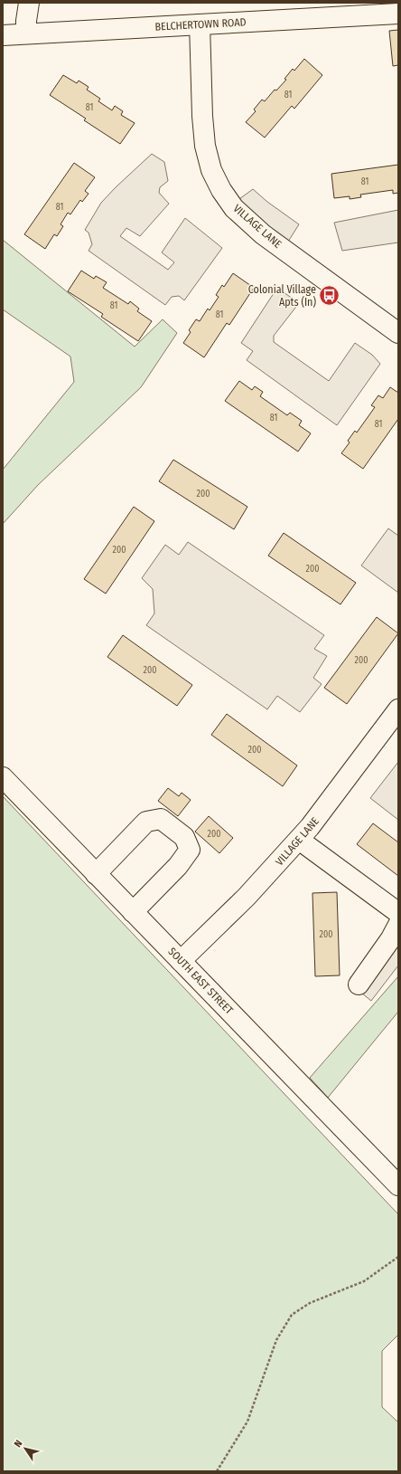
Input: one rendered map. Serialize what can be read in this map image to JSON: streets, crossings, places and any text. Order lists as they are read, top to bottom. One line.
{"streets":{"main road":["BELCHERTOWN ROAD","VILLAGE LANE","SOUTH EAST STREET"]},"crossings":[["BELCHERTOWN ROAD","VILLAGE LANE"],["VILLAGE LANE","SOUTH EAST STREET"]],"places":{"bus stop":["Colonial Village Apts (In)"]},"house_numbers":["81","81","81","81","81","81","81","81","200","200","200","200","200","200","200","200"],"north":"top left"}
